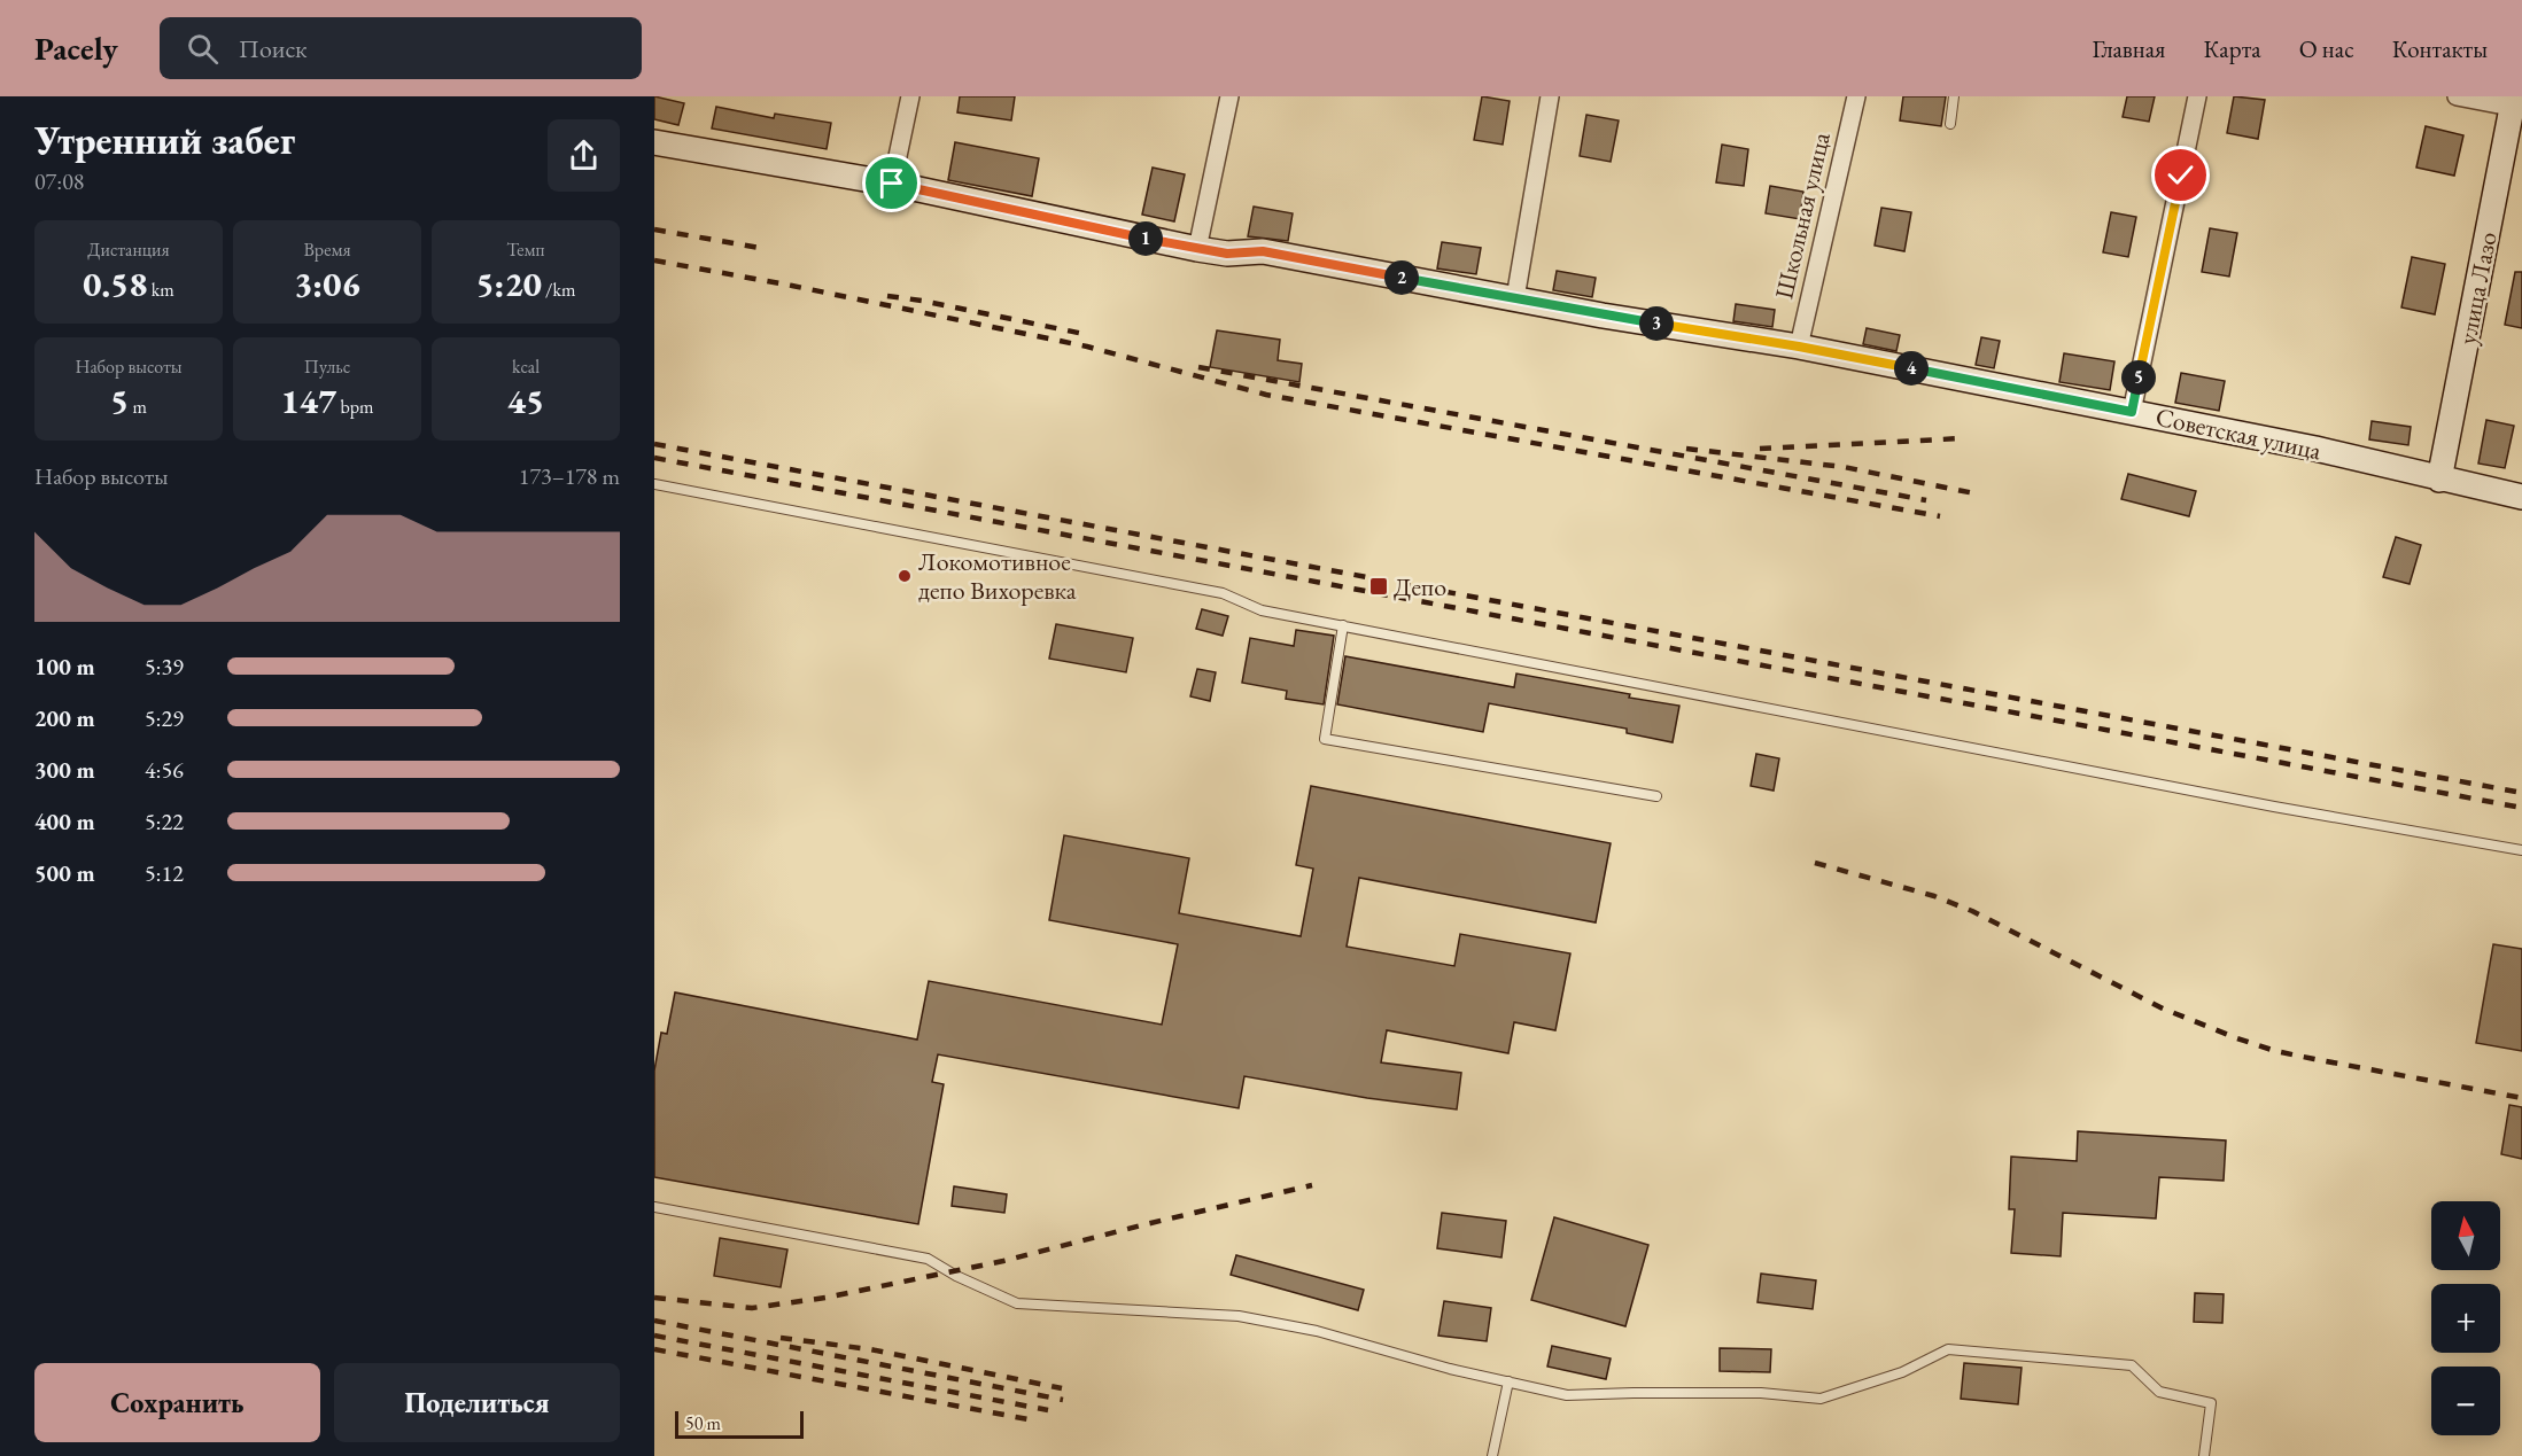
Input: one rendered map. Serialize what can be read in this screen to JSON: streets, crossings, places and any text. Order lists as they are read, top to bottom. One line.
{"streets":{"street":["Школьная улица","улица Лазо","Советская улица"]},"crossings":[["Школьная улица","Советская улица"],["улица Лазо","Советская улица"]],"places":{"other":["Локомотивное депо Вихоревка"],"transit":["Депо"]},"scale_bar":"50 m","north":"top","page":{"header":"Pacely","search":"Поиск","nav":["Главная","Карта","О нас","Контакты"],"heading":["Утренний забег","07:08"],"stats":[["Дистанция","0.58 km"],["Время","3:06"],["Темп","5:20 /km"],["Набор высоты","5 m"],["Пульс","147 bpm"],["kcal","45"]],"pins":["1","2","3","4","5"],"chart":["Набор высоты","173–178 m"],"list":[{"name":"100 m","note":"5:39"},{"name":"200 m","note":"5:29"},{"name":"300 m","note":"4:56"},{"name":"400 m","note":"5:22"},{"name":"500 m","note":"5:12"}],"map_buttons":["+","−"],"buttons":["Сохранить","Поделиться"],"scale":"50 m"}}
